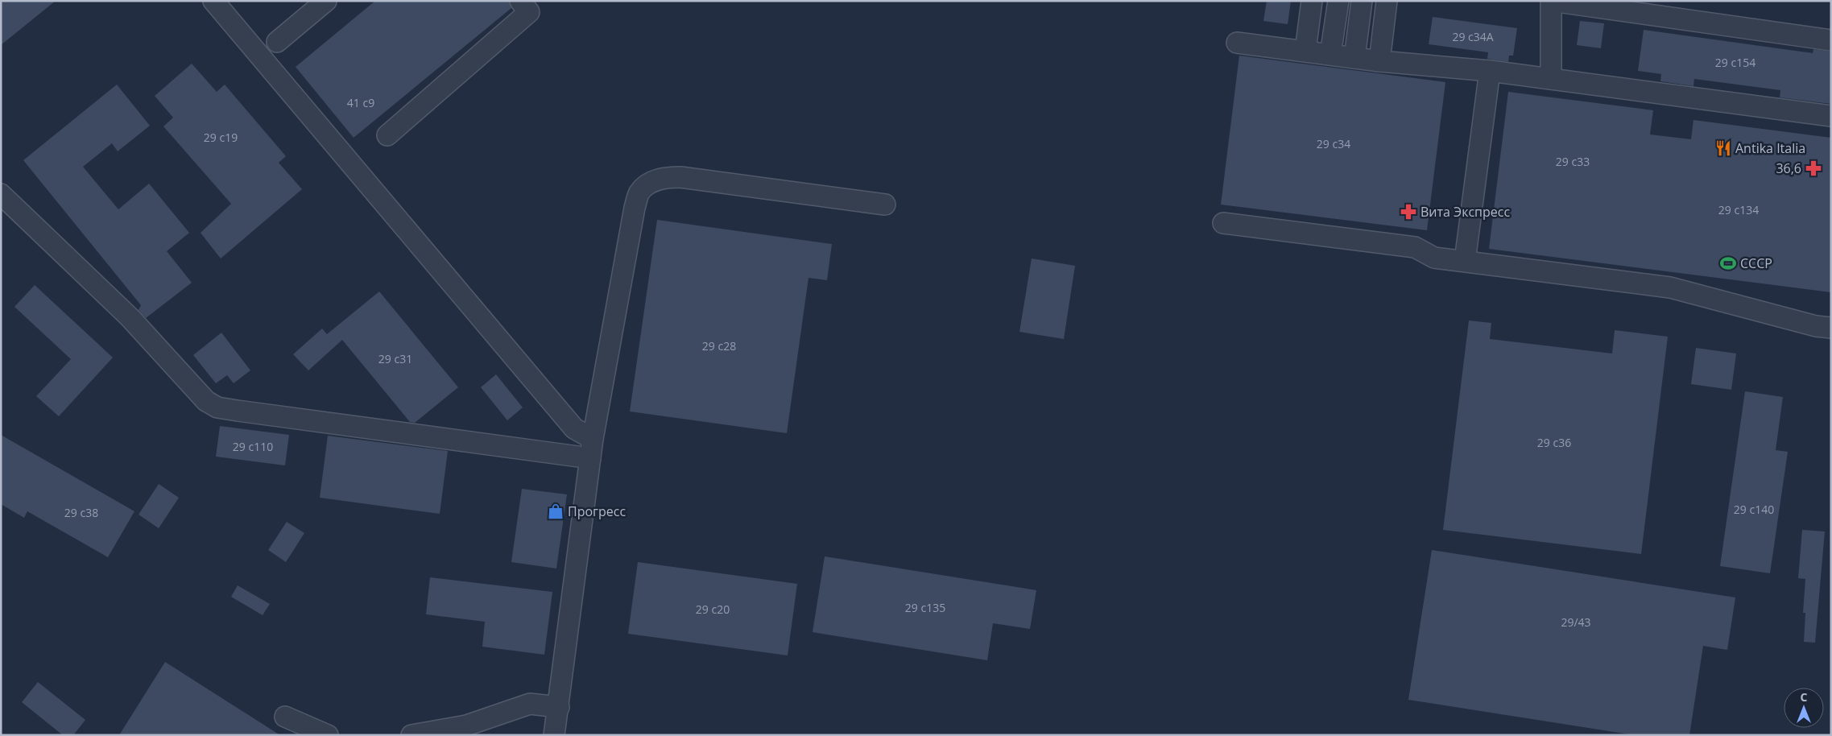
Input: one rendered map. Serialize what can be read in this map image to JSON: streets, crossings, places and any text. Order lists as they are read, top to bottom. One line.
{"places":{"restaurant":["Antika Italia"],"pharmacy":["36,6","Вита Экспресс"],"sports":["СССР"],"shop":["Прогресс"]},"house_numbers":["29 с34А","29 с154","41 с9","29 с19","29 с34","29 с33","29 с134","29 с28","29 с31","29 с36","29 с110","29 с140","29 с38","29 с135","29 с20","29/43"],"north":"top"}
